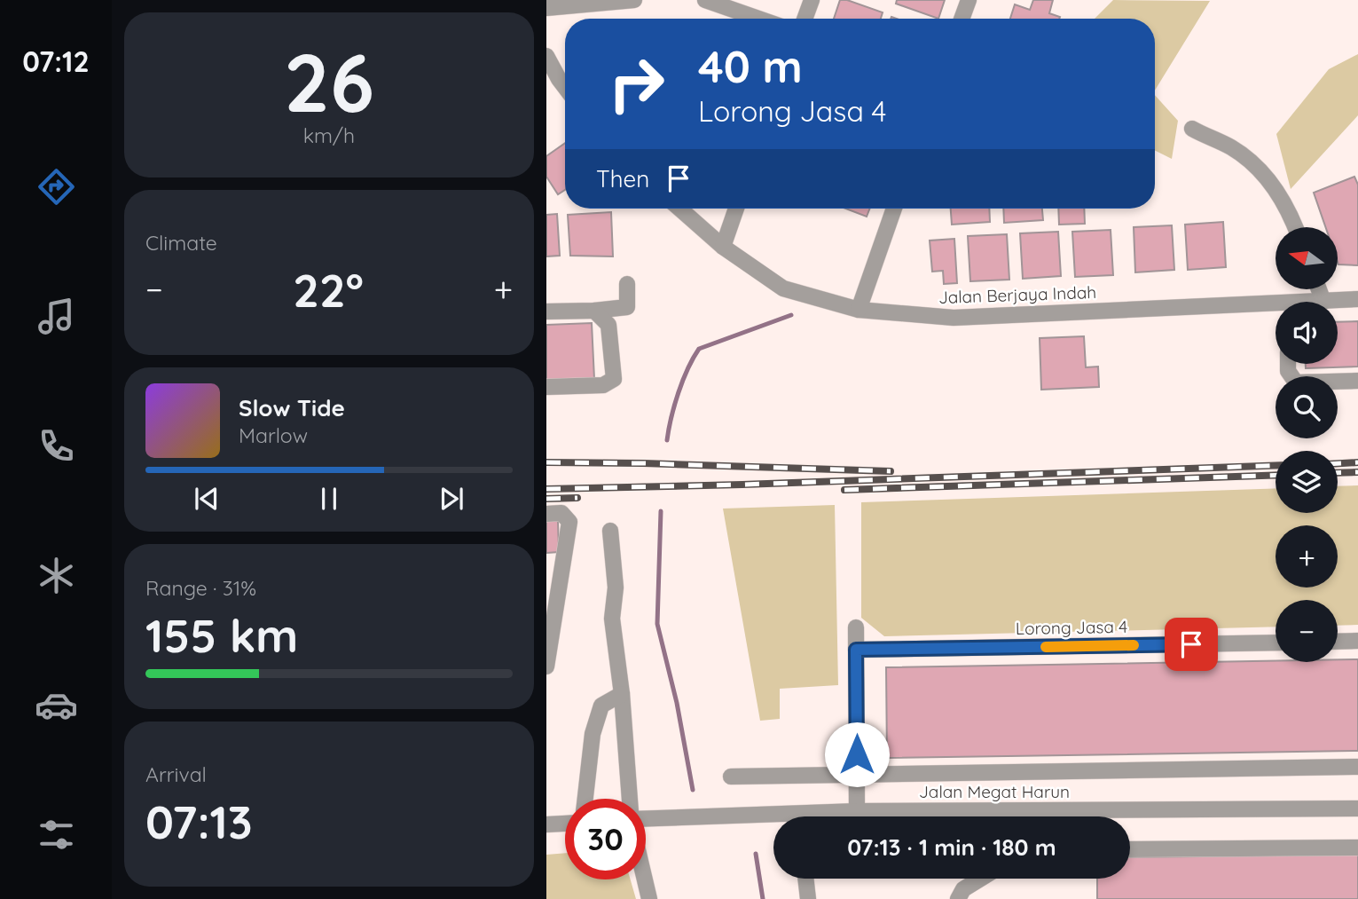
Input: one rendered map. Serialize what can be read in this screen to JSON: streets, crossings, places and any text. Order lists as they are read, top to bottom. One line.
{"streets":{"street":["Jalan Berjaya Indah","Lorong Jasa 4","Jalan Megat Harun"]},"north":"left","page":{"tabs":"07:12","tile":[["26","km/h"],"Climate",["Range · 31%","155 km"],["Arrival","07:13"]],"turn":["40 m","Lorong Jasa 4"],"then":"Then","map_buttons":["+","−"],"heat":["−","22°","+"],"song":["Slow Tide","Marlow"],"limit":"30","trip":"07:13 · 1 min · 180 m"}}
